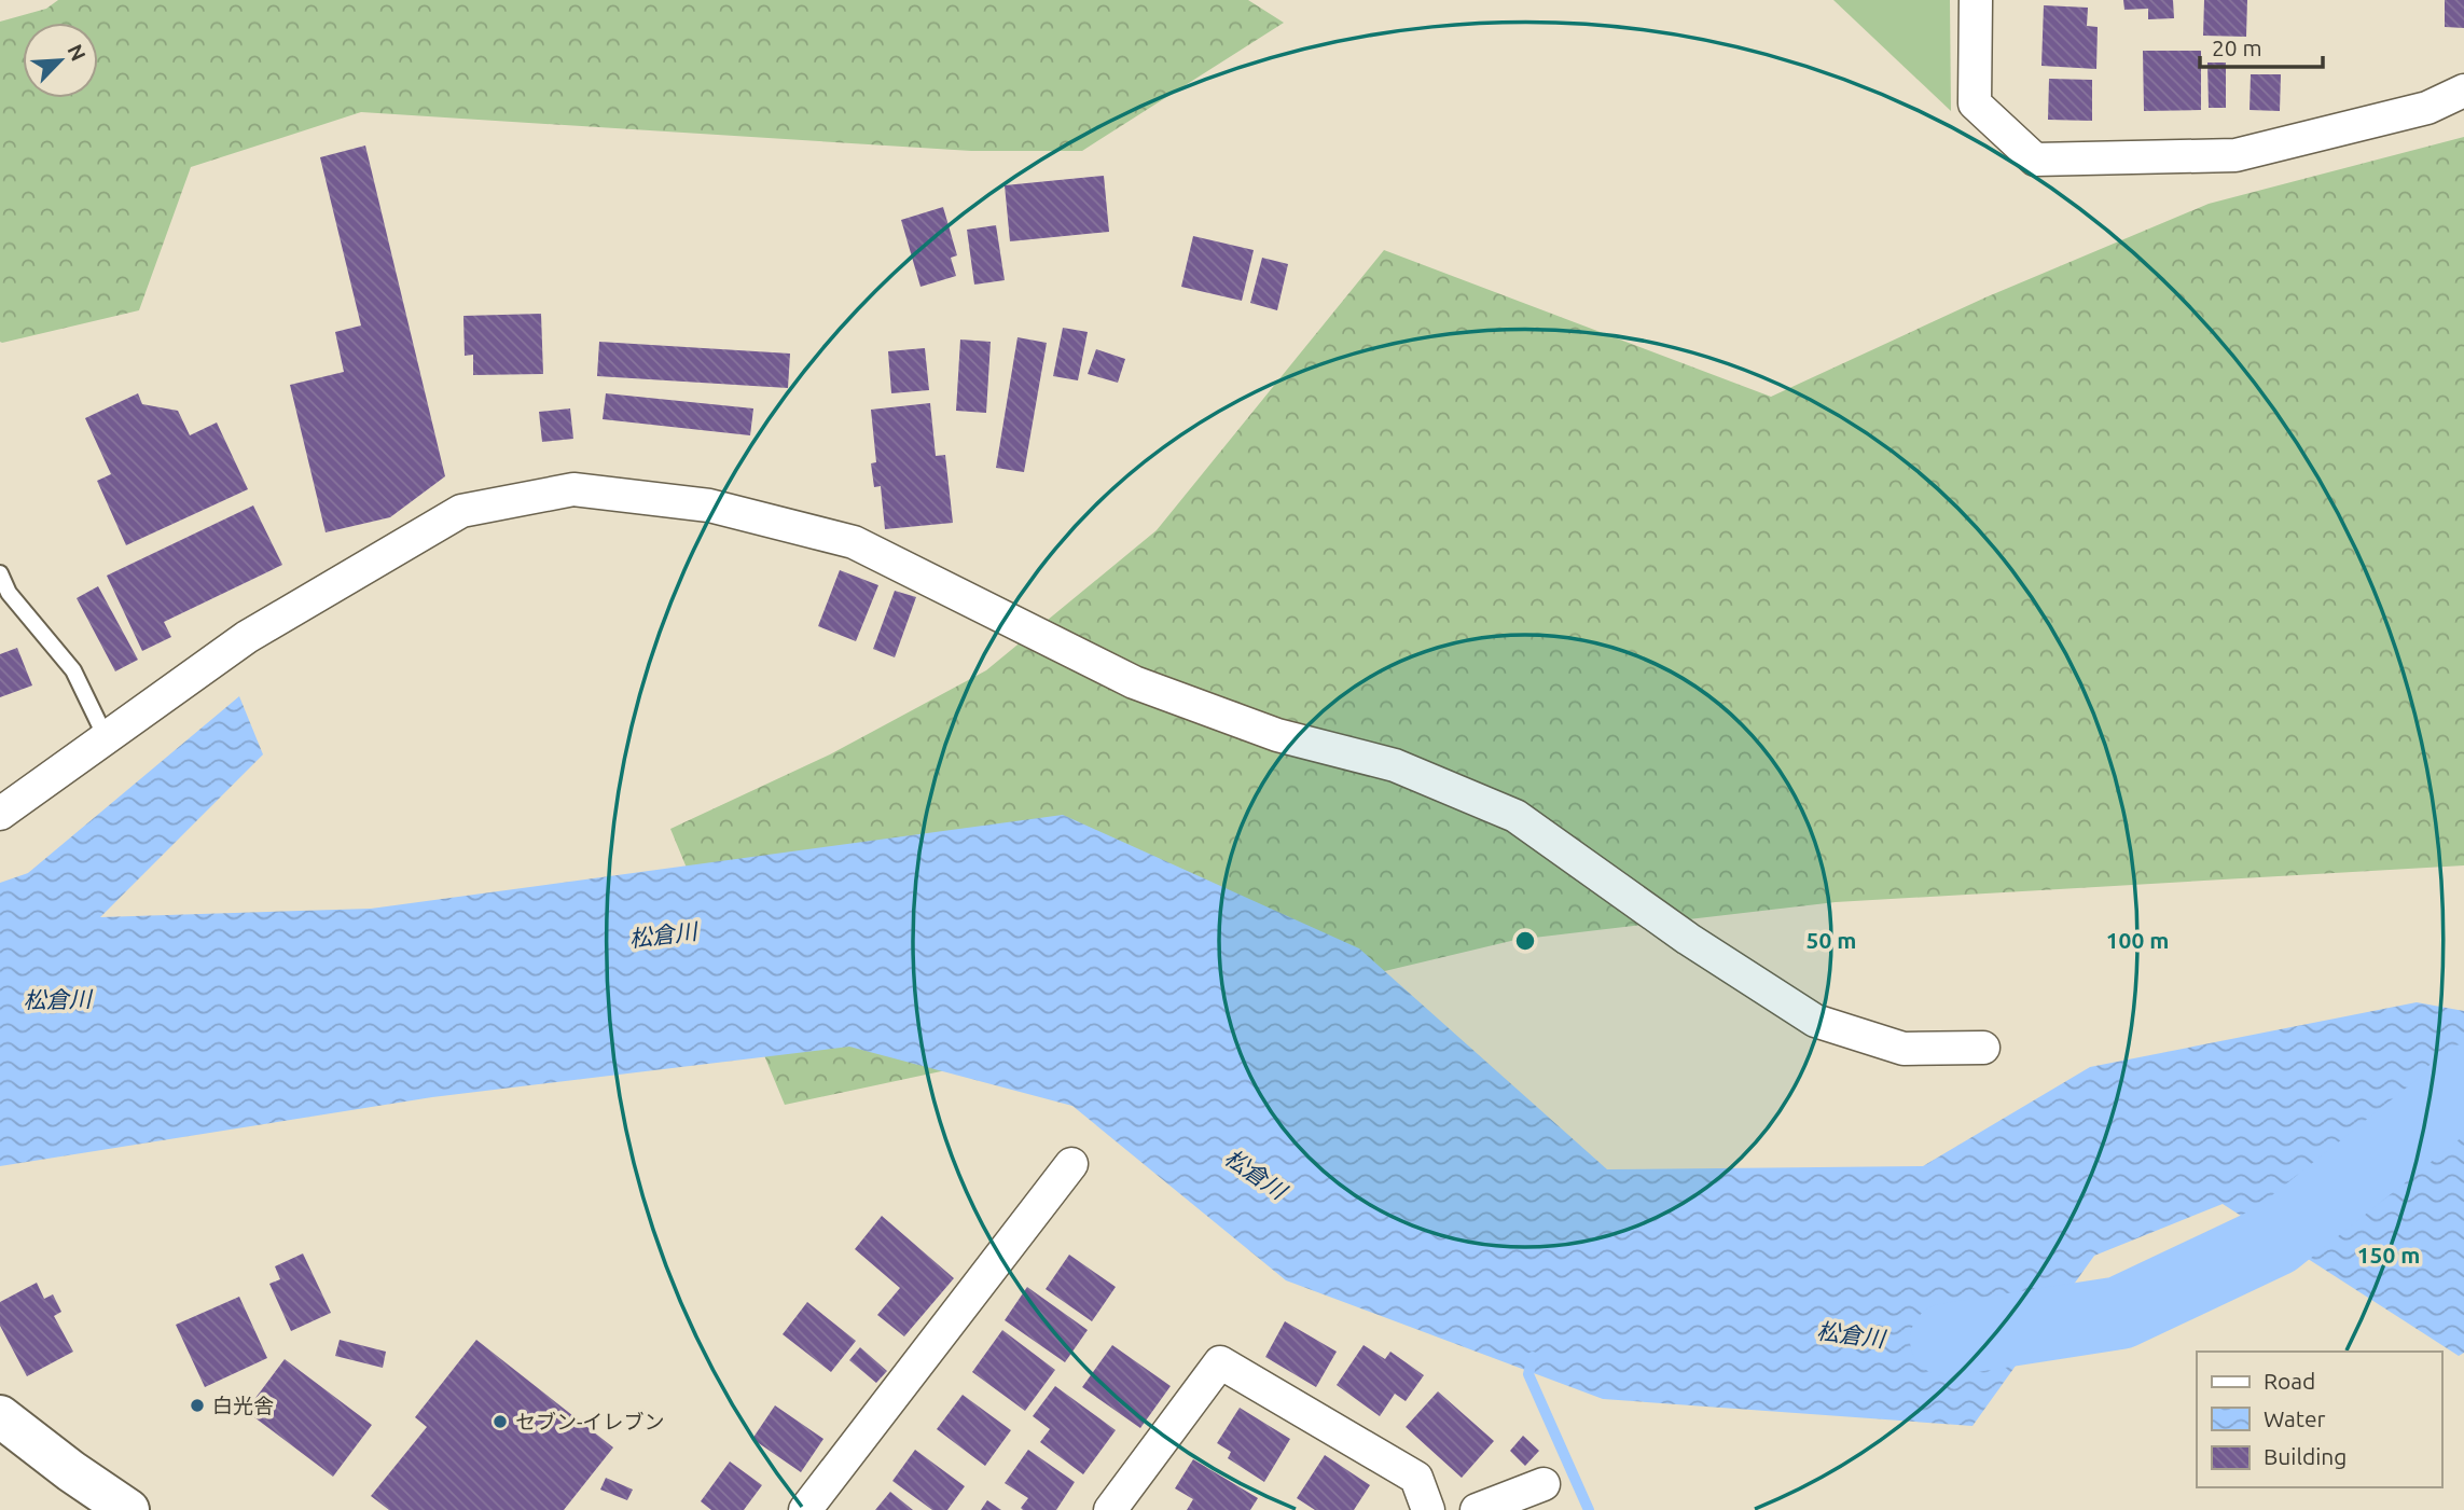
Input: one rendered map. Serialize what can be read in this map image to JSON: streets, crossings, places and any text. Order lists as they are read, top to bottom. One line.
{"water":["松倉川"],"places":["白光舎","セブン-イレブン"],"legend":["Road","Water","Building"],"scale_bar":"20 m","north":"top right","rings":["50 m","100 m","150 m"]}
